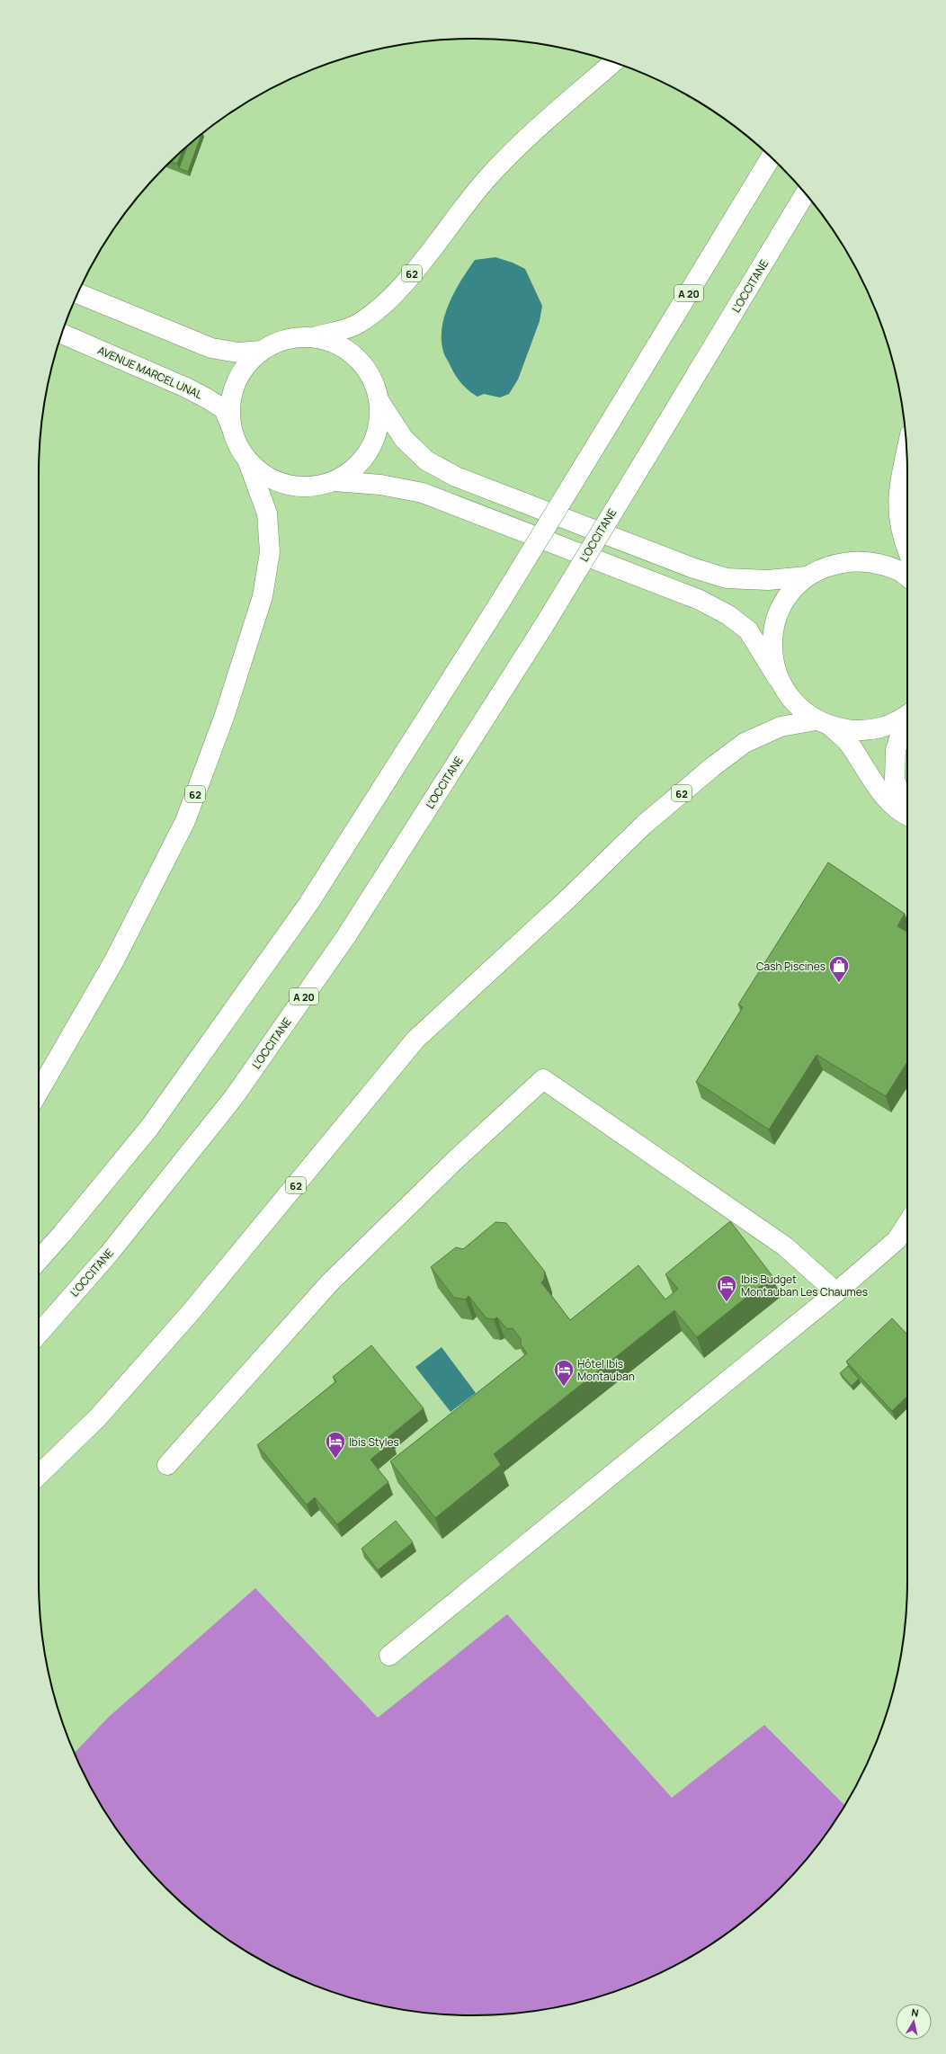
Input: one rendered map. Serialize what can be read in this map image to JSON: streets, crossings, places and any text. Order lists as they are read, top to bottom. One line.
{"streets":{"main road":["62","L'OCCITANE","A 20","AVENUE MARCEL UNAL"]},"places":{"shop":["Cash Piscines"],"hotel":["Ibis Budget Montauban Les Chaumes","Hôtel Ibis Montauban","Ibis Styles"]},"north":"top"}
